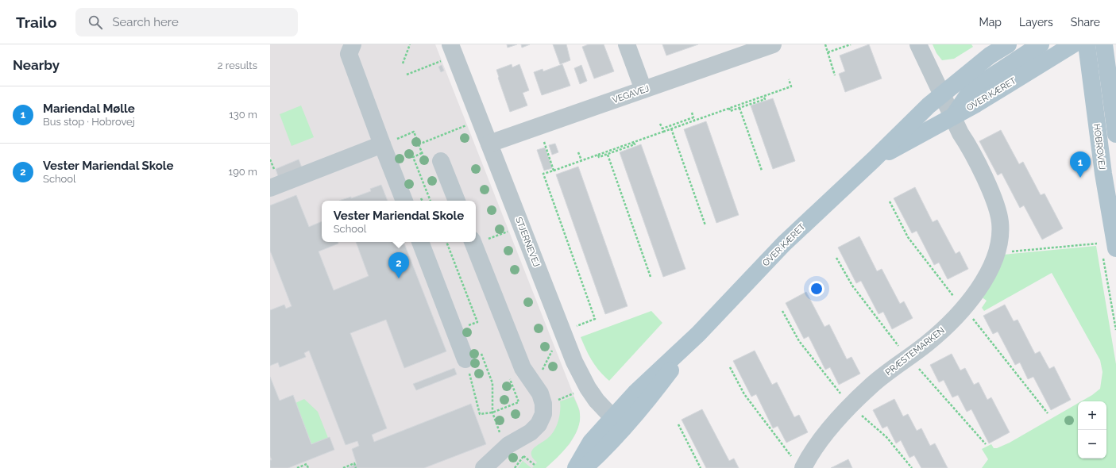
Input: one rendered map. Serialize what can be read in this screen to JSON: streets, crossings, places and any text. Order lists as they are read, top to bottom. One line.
{"streets":{"main road":["OVER KÆRET","HOBROVEJ"],"street":["VEGAVEJ","STJERNEVEJ","PRÆSTEMARKEN"]},"crossings":[["VEGAVEJ","STJERNEVEJ"],["OVER KÆRET","HOBROVEJ"],["OVER KÆRET","STJERNEVEJ"],["OVER KÆRET","PRÆSTEMARKEN"]],"page":{"header":"Trailo","search":"Search here","nav":["Map","Layers","Share"],"heading":["Nearby","2 results"],"list":[{"mark":"1","name":"Mariendal Mølle","note":"Bus stop · Hobrovej","value":"130 m"},{"mark":"2","name":"Vester Mariendal Skole","note":"School","value":"190 m"}],"pins":["1","2"],"popup":["Vester Mariendal Skole","School"],"map_buttons":["+","−"]}}
